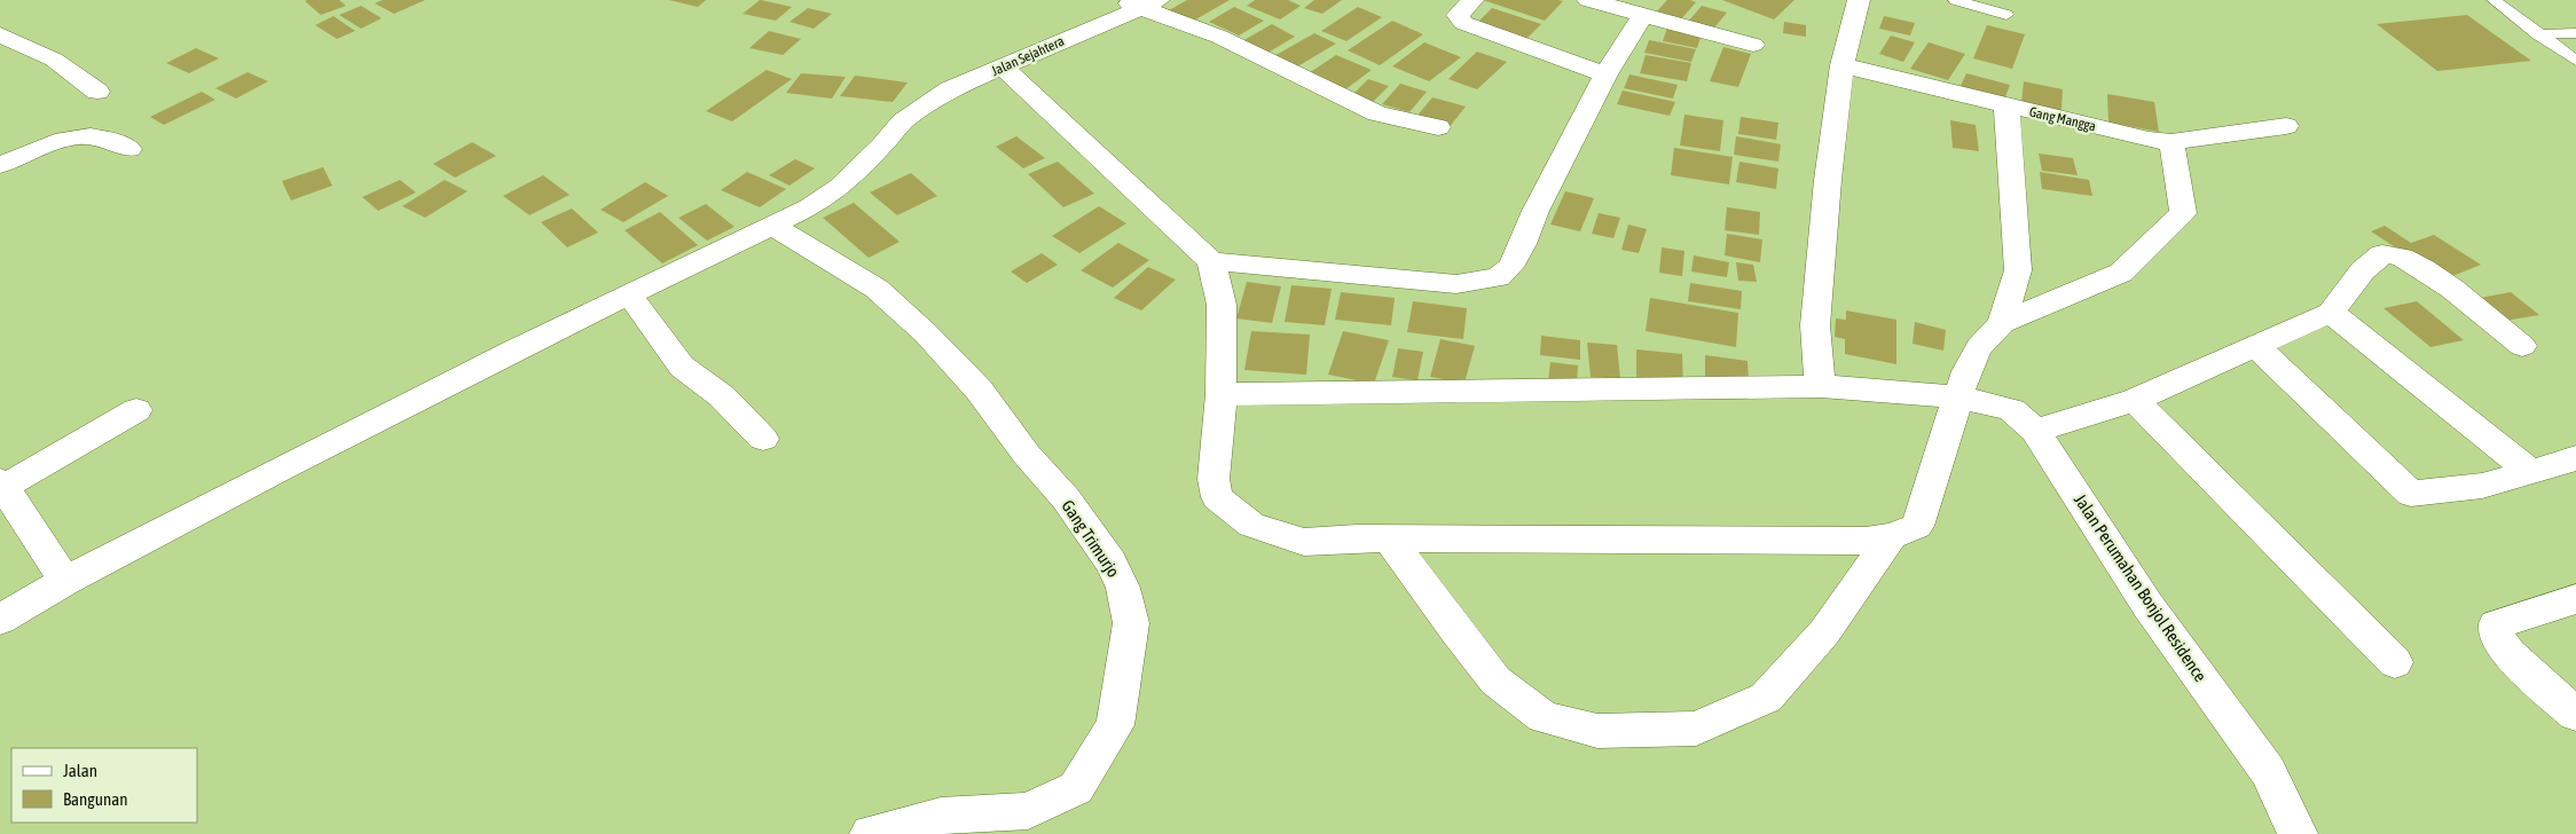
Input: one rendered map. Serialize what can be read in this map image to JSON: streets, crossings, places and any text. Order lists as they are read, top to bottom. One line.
{"streets":{"street":["Jalan Sejahtera","Gang Mangga","Gang Trimurjo","Jalan Perumahan Bonjol Residence"]},"crossings":[["Jalan Sejahtera","Gang Trimurjo"]],"legend":["Jalan","Bangunan"]}
